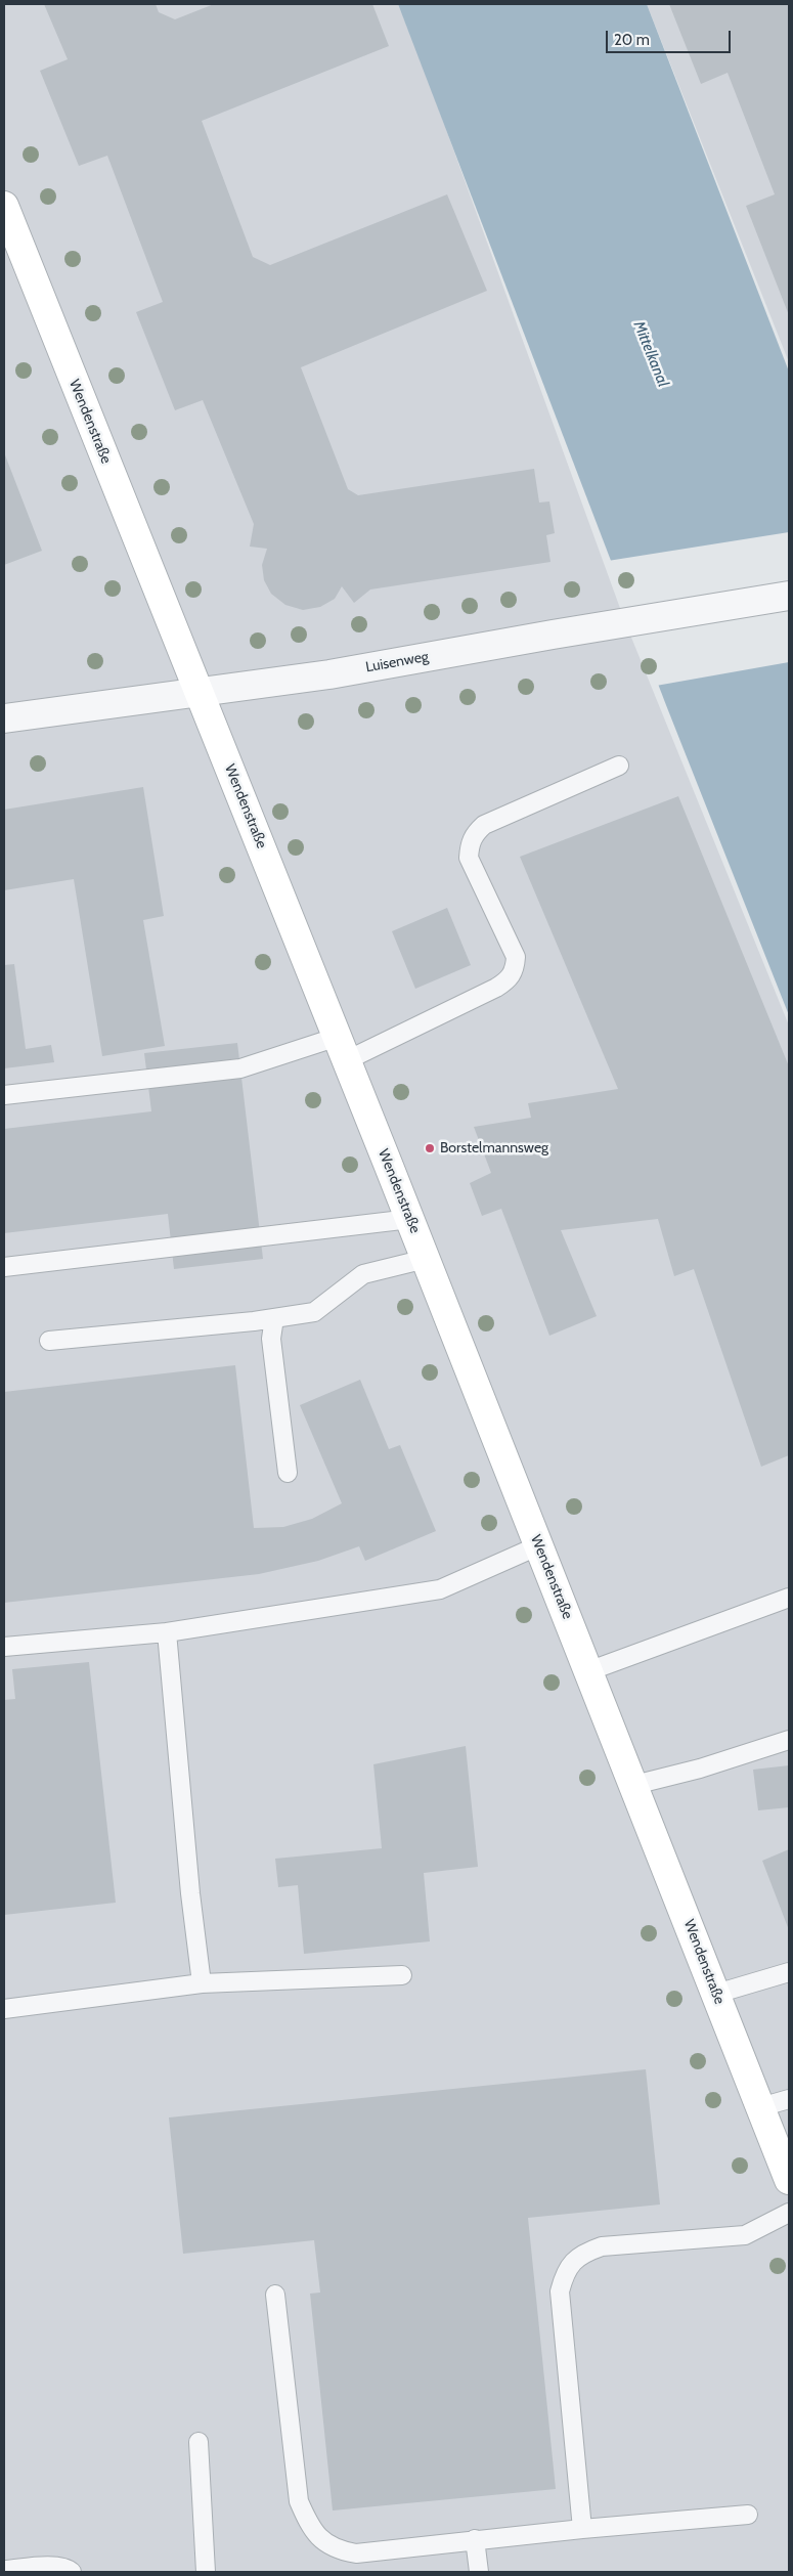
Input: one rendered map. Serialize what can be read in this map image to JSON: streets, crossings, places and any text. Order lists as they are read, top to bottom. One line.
{"streets":{"street":["Wendenstraße","Luisenweg"]},"crossings":[["Wendenstraße","Luisenweg"]],"water":["Mittelkanal"],"places":["Borstelmannsweg"],"scale_bar":"20 m"}
